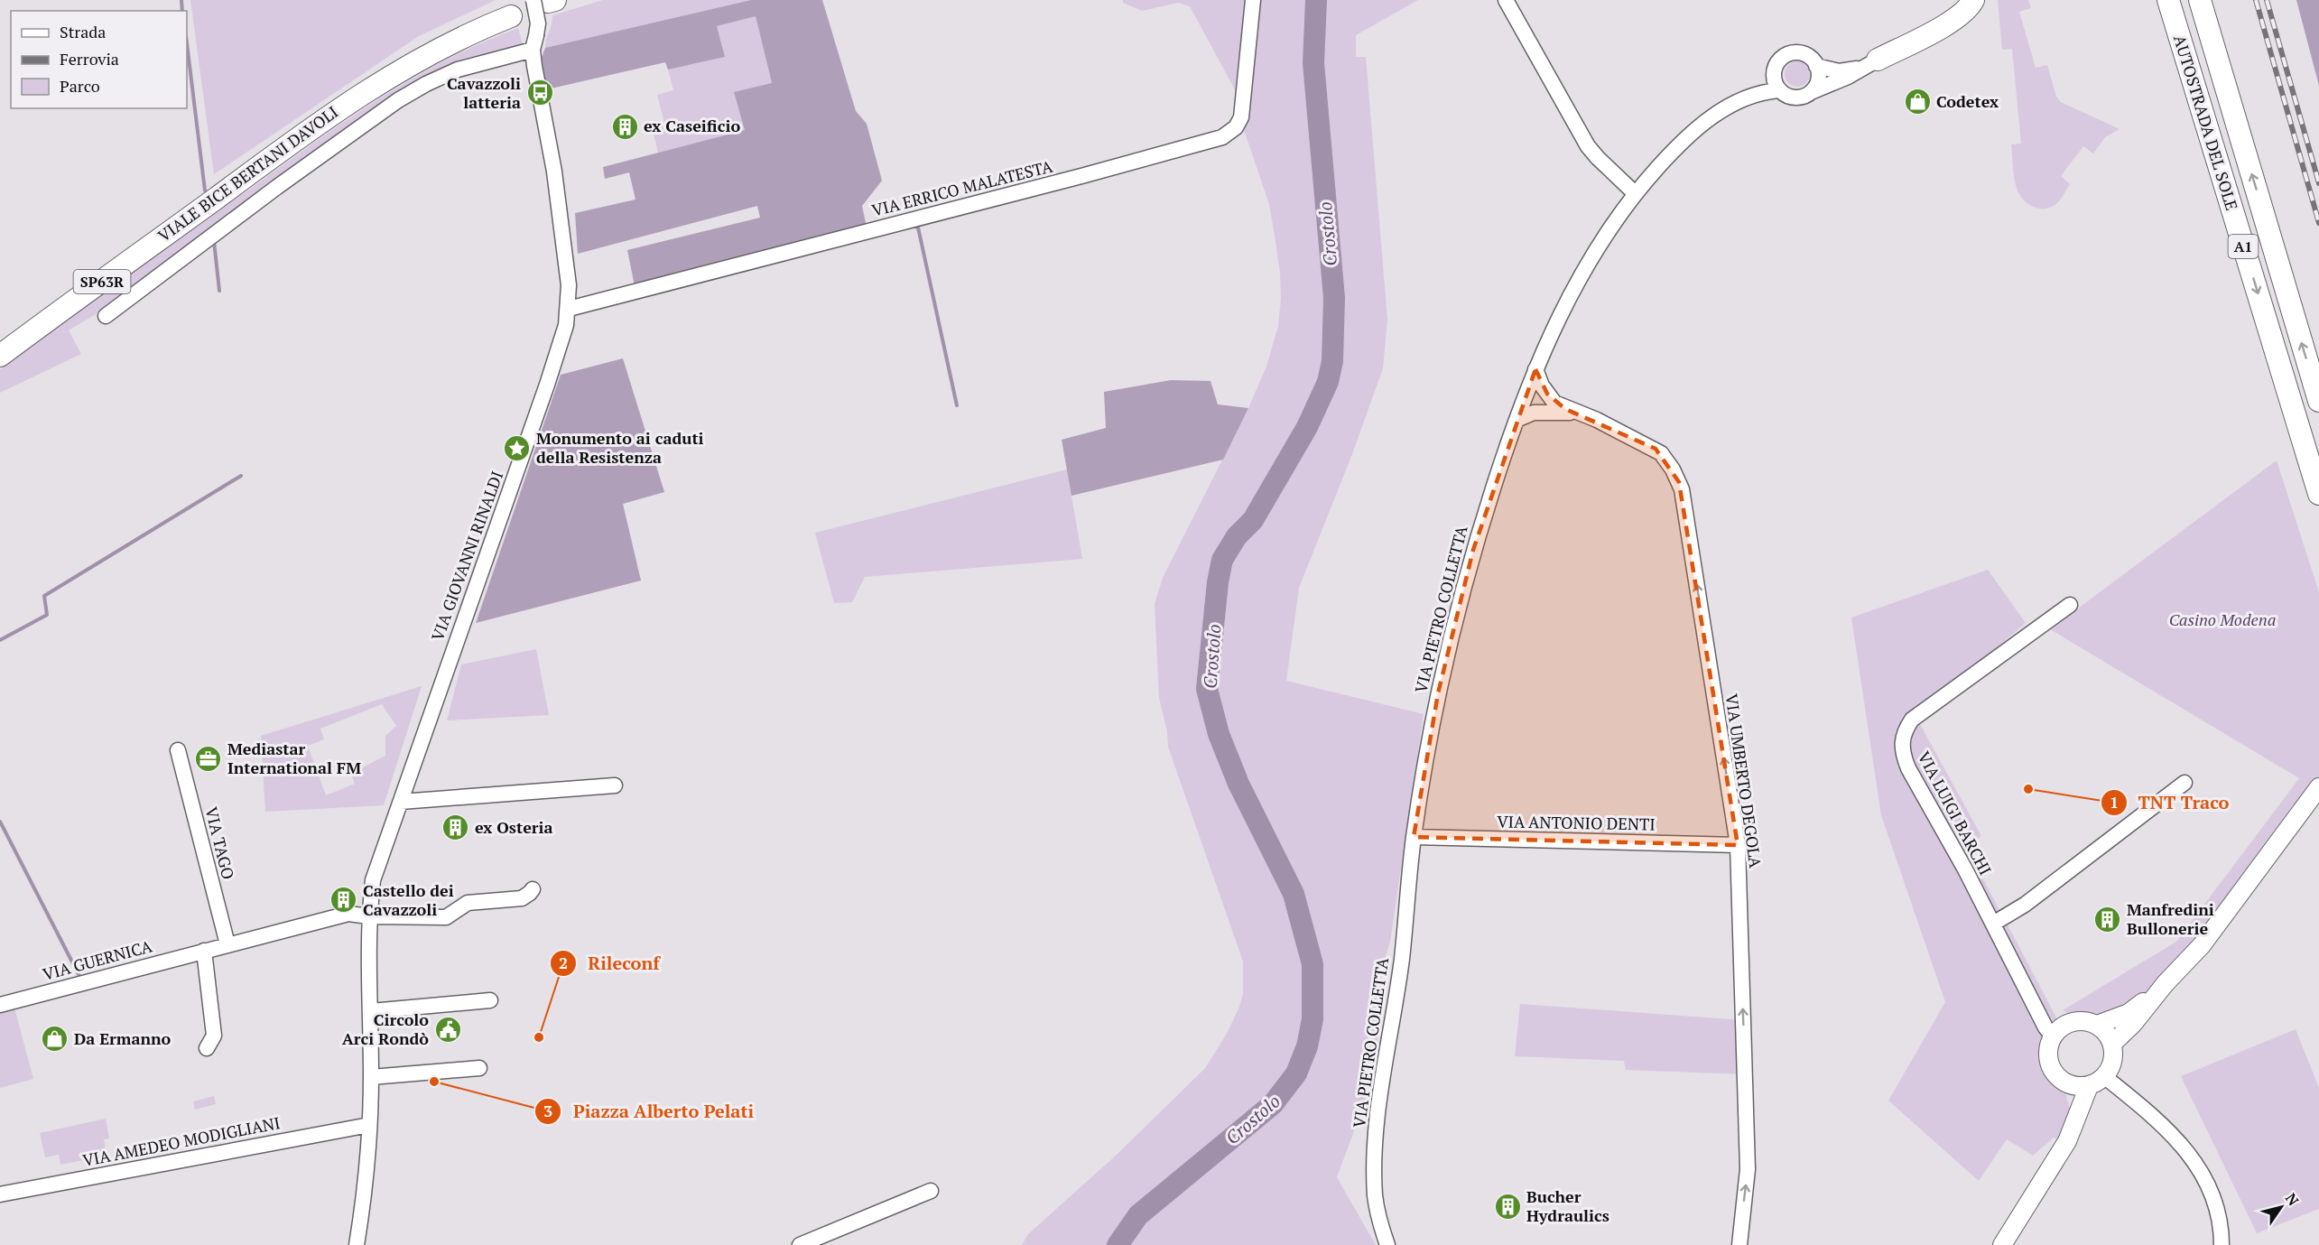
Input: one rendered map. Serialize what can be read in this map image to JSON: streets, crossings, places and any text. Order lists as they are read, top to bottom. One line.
{"streets":{"highway":["AUTOSTRADA DEL SOLE","VIALE BICE BERTANI DAVOLI","A1","SP63R"],"street":["VIA ERRICO MALATESTA","VIA GIOVANNI RINALDI","VIA PIETRO COLLETTA","VIA UMBERTO DEGOLA","VIA LUIGI BARCHI","VIA ANTONIO DENTI","VIA TAGO","VIA GUERNICA","VIA AMEDEO MODIGLIANI"]},"crossings":[["VIA ERRICO MALATESTA","VIA GIOVANNI RINALDI"],["VIA GIOVANNI RINALDI","VIA GUERNICA"],["VIA GIOVANNI RINALDI","VIA AMEDEO MODIGLIANI"],["VIA PIETRO COLLETTA","VIA UMBERTO DEGOLA"],["VIA PIETRO COLLETTA","VIA ANTONIO DENTI"],["VIA UMBERTO DEGOLA","VIA ANTONIO DENTI"],["VIA TAGO","VIA GUERNICA"]],"one_way":["VIA UMBERTO DEGOLA"],"water":["Crostolo"],"parks":["Casino Modena"],"places":{"bus stop":["Cavazzoli latteria"],"shop":["Codetex","Da Ermanno"],"building":["ex Caseificio","ex Osteria","Castello dei Cavazzoli","Manfredini Bullonerie","Bucher Hydraulics"],"place":["Monumento ai caduti della Resistenza"],"office":["Mediastar International FM"],"other":["TNT Traco","Rileconf","Piazza Alberto Pelati"],"public building":["Circolo Arci Rondò"]},"legend":["Strada","Ferrovia","Parco"],"north":"top right"}
